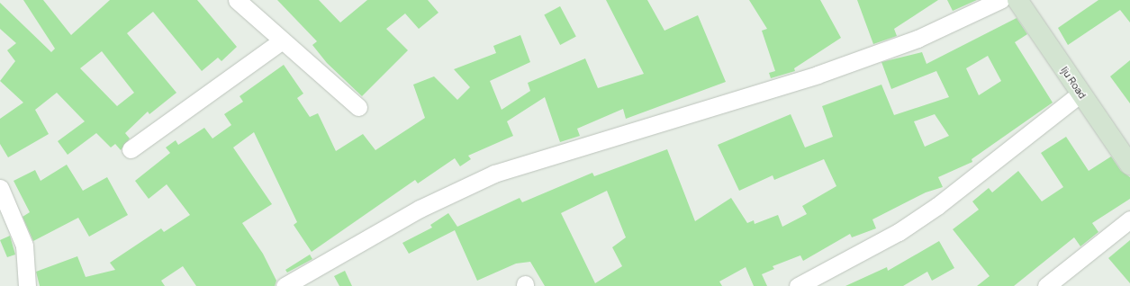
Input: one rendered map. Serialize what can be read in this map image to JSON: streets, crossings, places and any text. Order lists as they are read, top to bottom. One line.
{"streets":{"main road":["Iju Road"]}}
